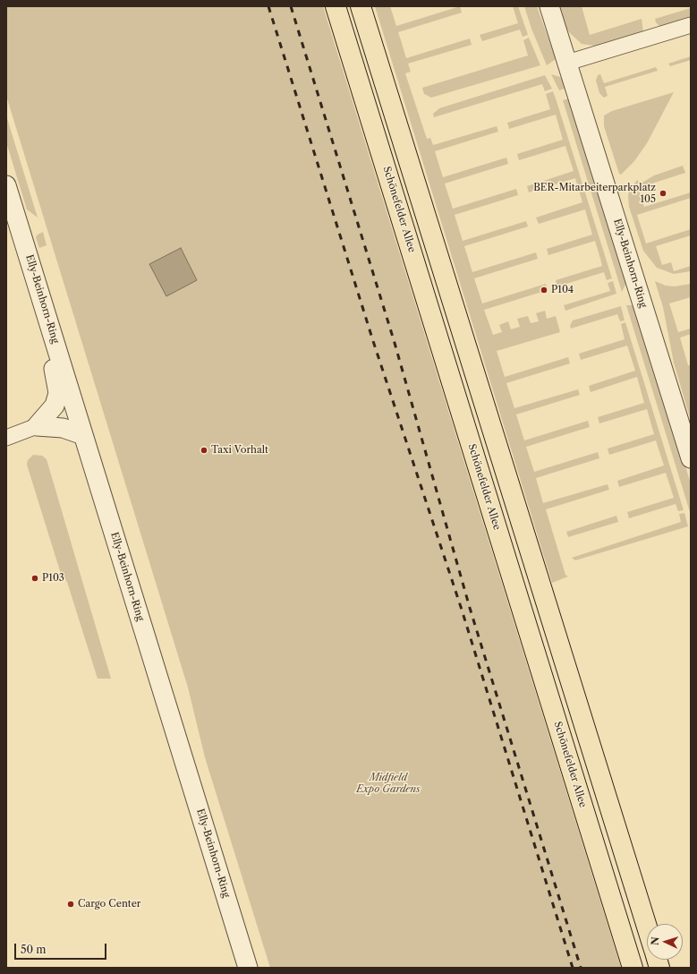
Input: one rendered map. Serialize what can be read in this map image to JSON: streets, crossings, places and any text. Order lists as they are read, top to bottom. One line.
{"streets":{"highway":["Schönefelder Allee"],"street":["Elly-Beinhorn-Ring"]},"parks":["Midfield Expo Gardens"],"places":["BER-Mitarbeiterparkplatz 105","P104","Taxi Vorhalt","P103","Cargo Center"],"scale_bar":"50 m","north":"left"}
